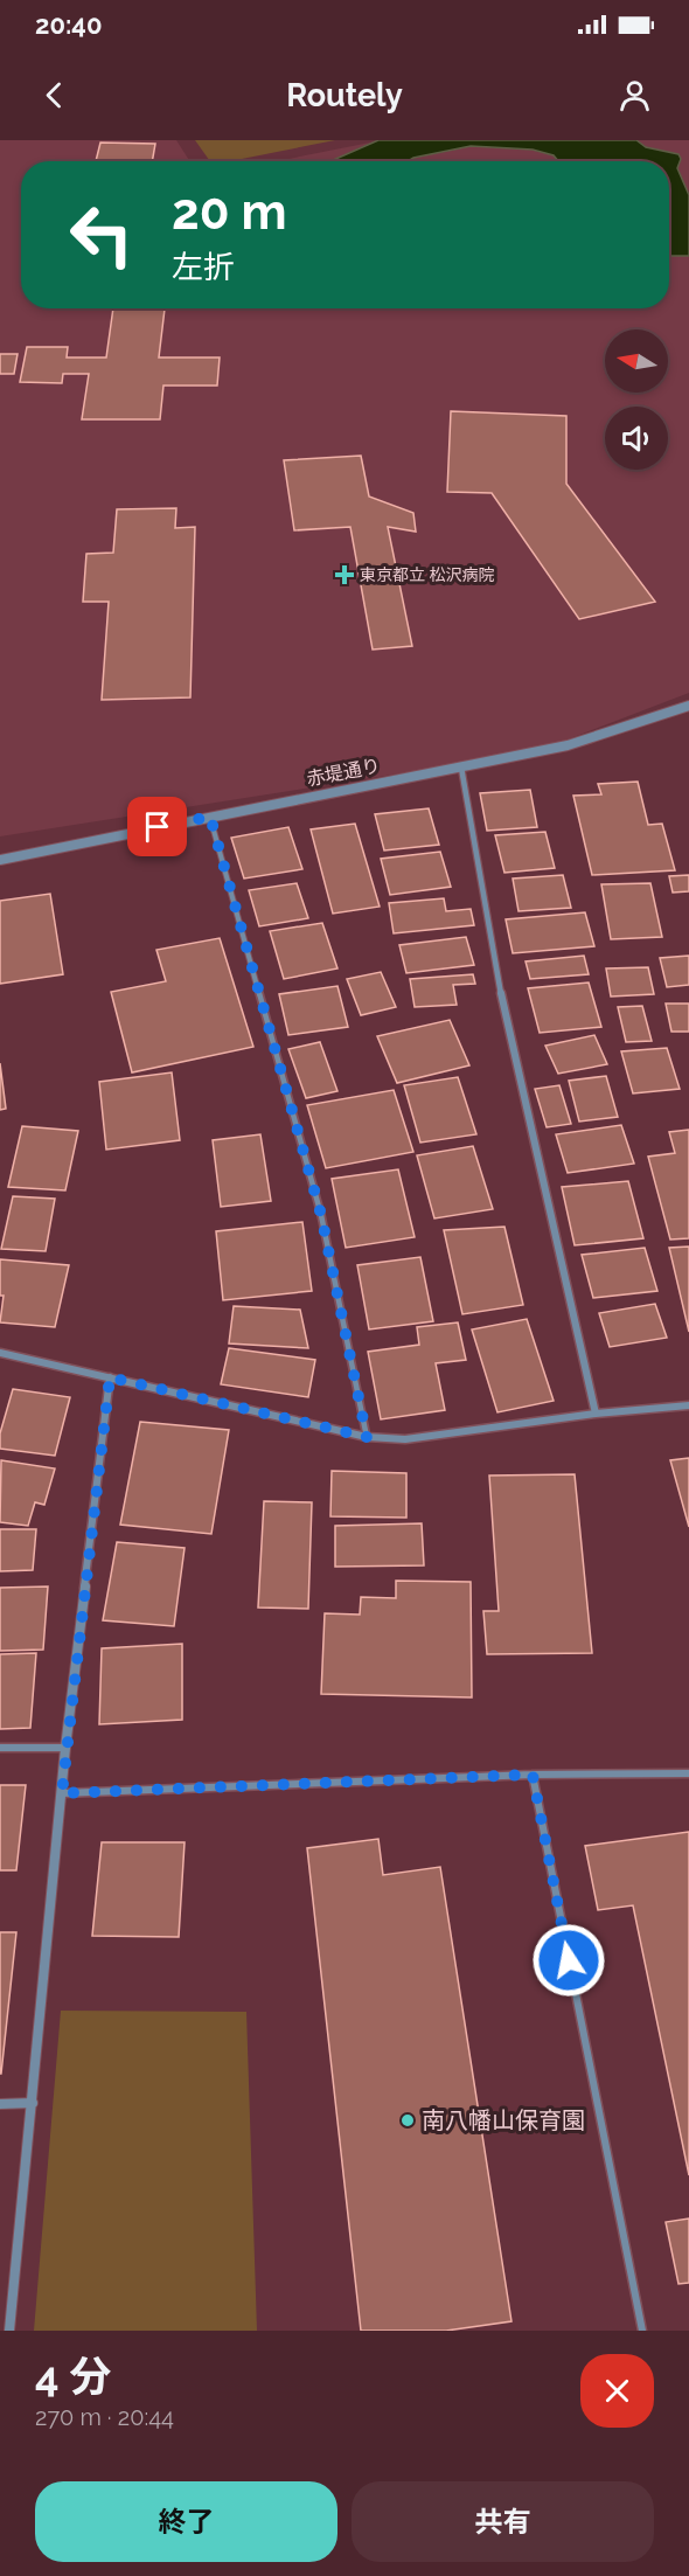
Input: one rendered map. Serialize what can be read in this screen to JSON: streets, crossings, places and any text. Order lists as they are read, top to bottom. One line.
{"streets":{"street":["赤堤通り"]},"places":{"health":["東京都立 松沢病院"],"other":["南八幡山保育園"]},"north":"left","page":{"status":"20:40","header":"Routely","turn":["20 m","左折"],"heading":["4 分","270 m · 20:44"],"buttons":["終了","共有"]}}
